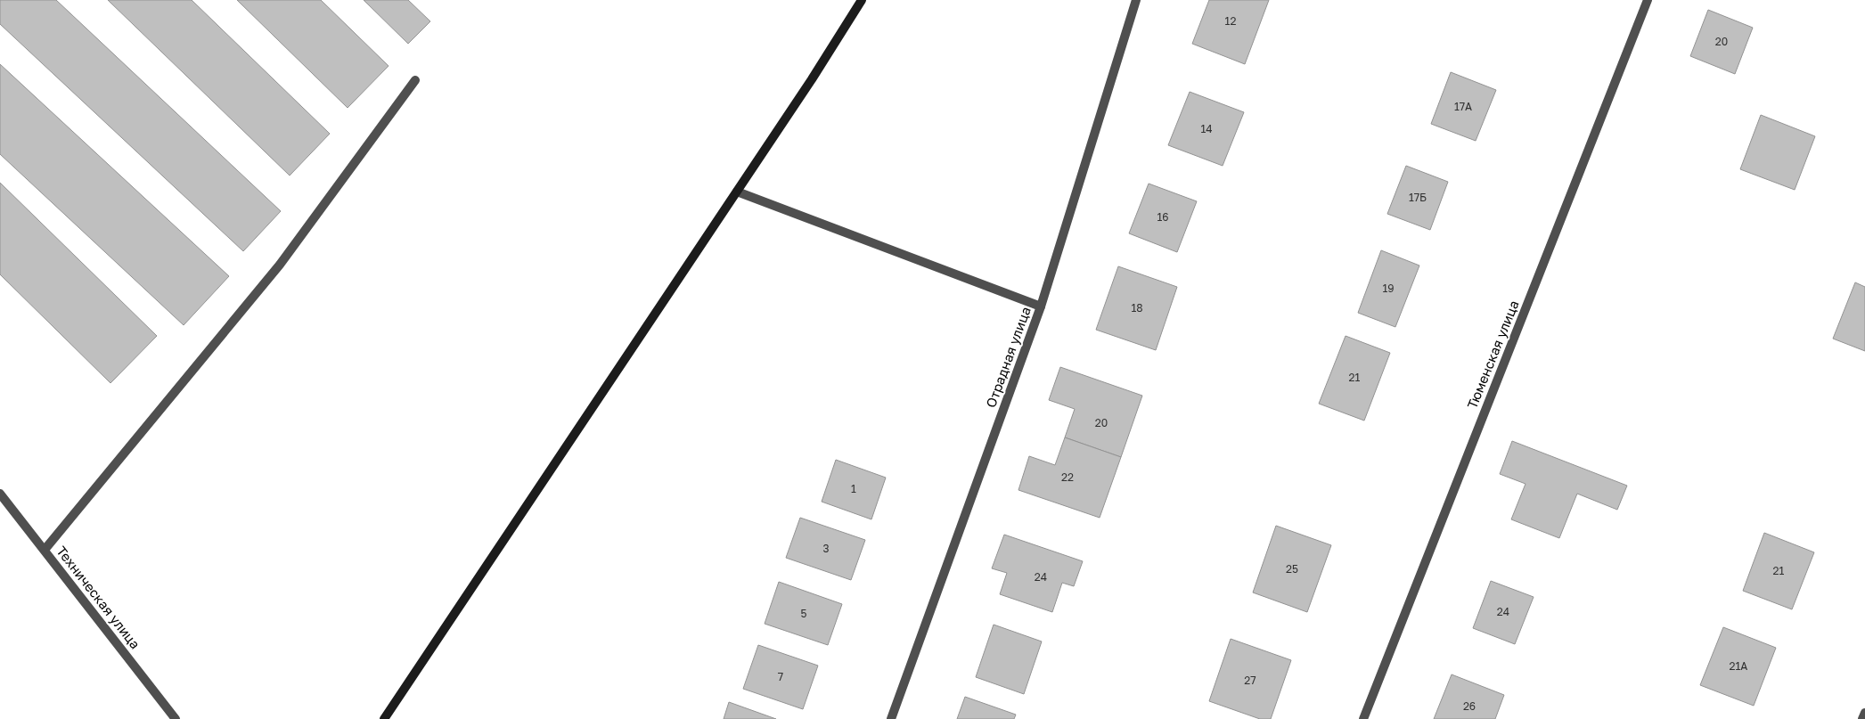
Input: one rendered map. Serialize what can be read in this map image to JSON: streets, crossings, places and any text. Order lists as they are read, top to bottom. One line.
{"streets":{"street":["Тюменская улица","Отрадная улица","Техническая улица"]},"house_numbers":["12","20","17А","14","17Б","16","19","18","21","20","22","1","3","25","21","24","24","5","21А","7","27","26"]}
